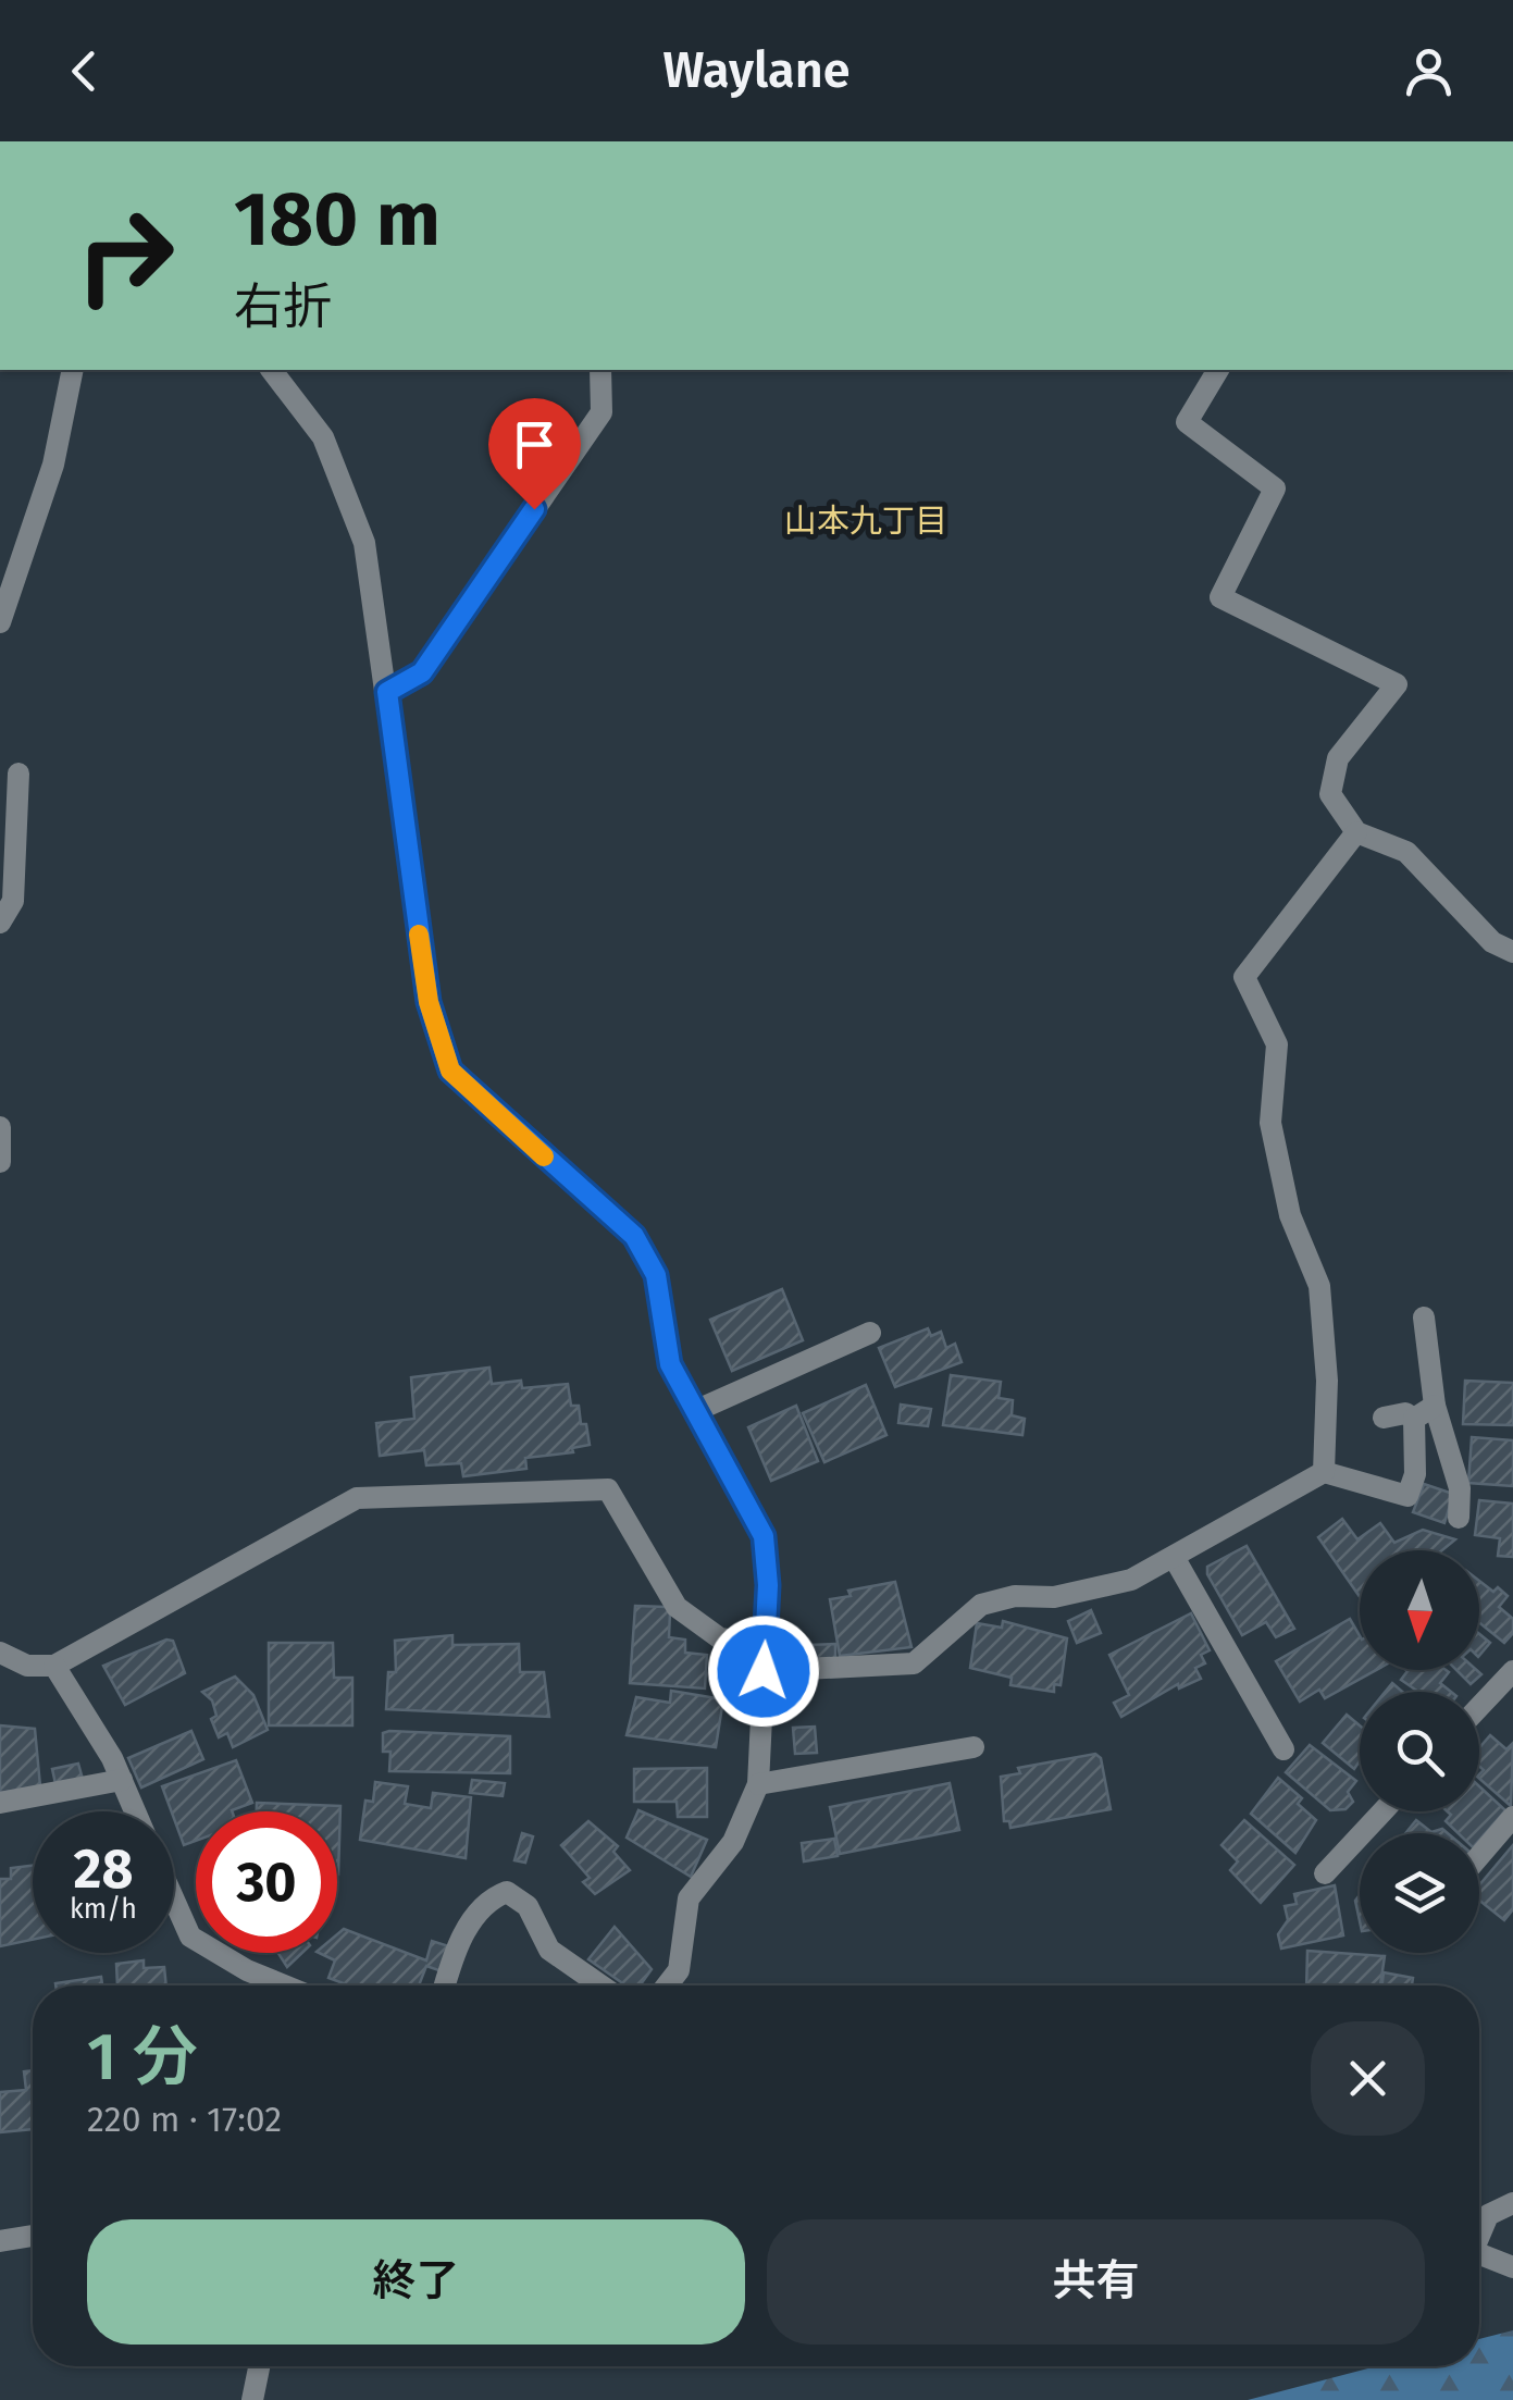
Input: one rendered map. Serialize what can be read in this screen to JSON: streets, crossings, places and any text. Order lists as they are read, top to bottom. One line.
{"districts":["山本九丁目"],"north":"bottom","page":{"header":"Waylane","turn":["180 m","右折"],"speed":"28 km/h","limit":"30","heading":["1 分","220 m · 17:02"],"buttons":["終了","共有"]}}
